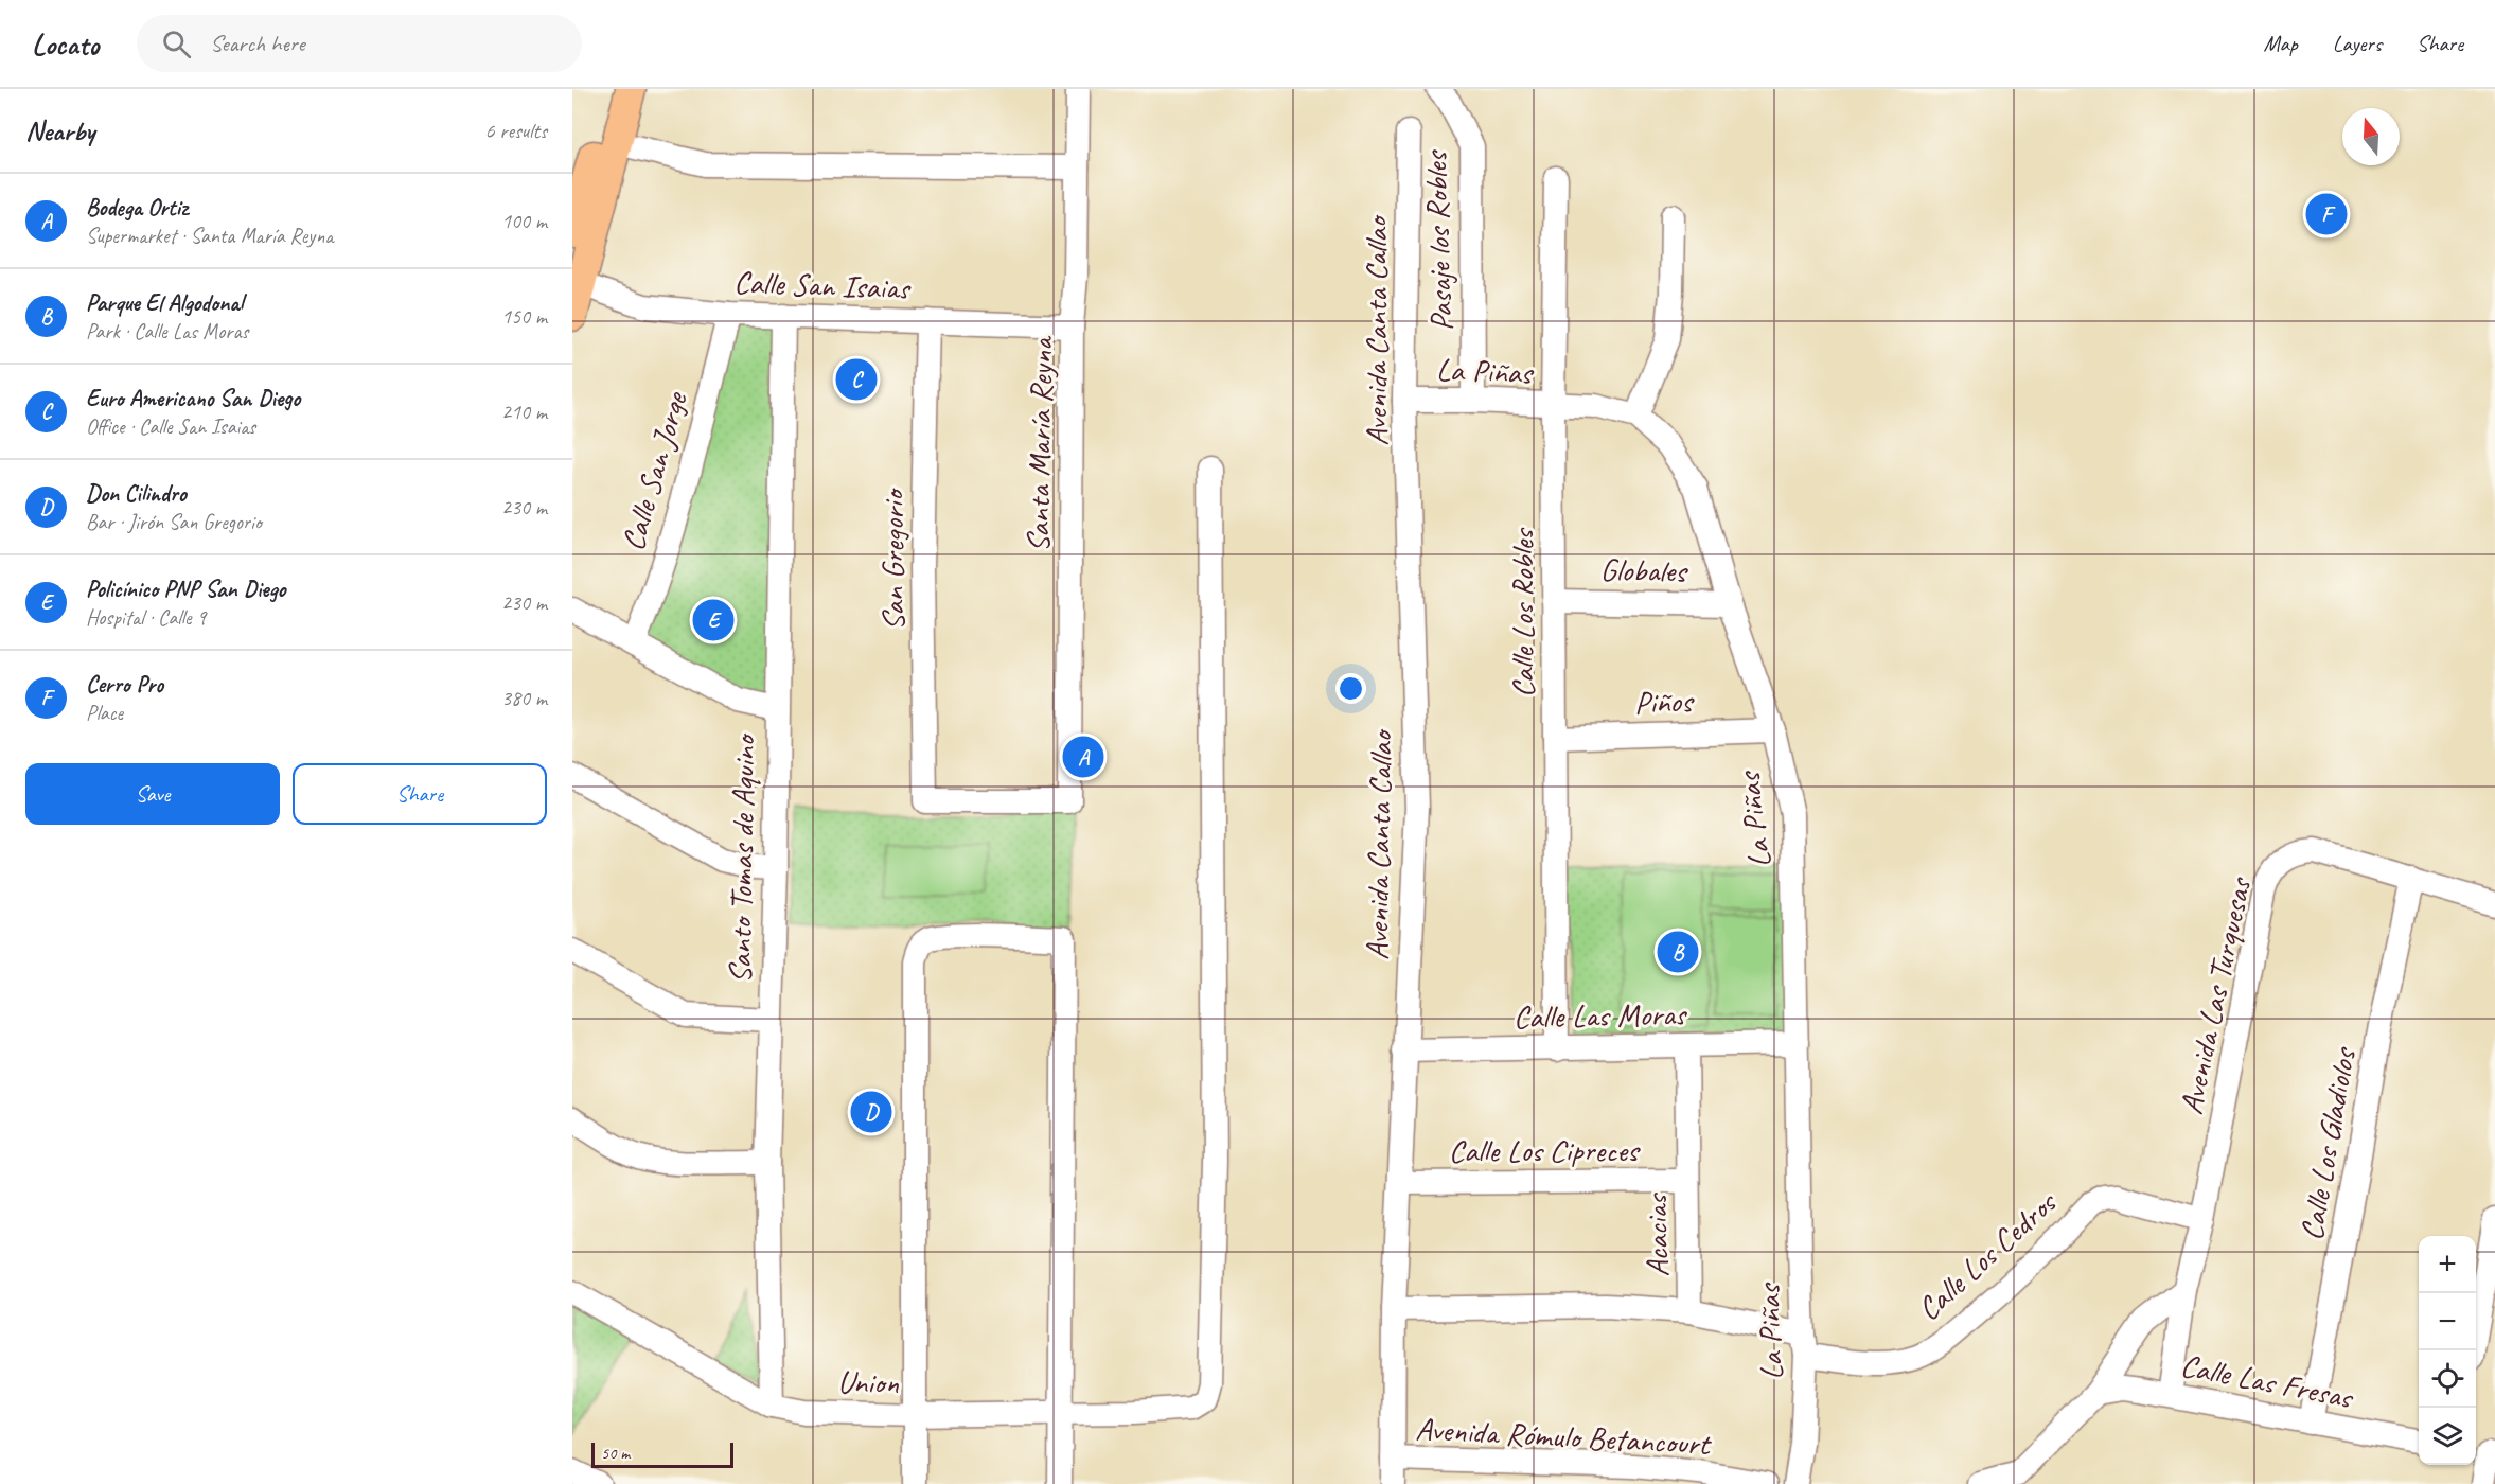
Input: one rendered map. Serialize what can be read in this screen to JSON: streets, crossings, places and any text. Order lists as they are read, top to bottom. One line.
{"streets":{"street":["Pasaje los Robles","Calle San Isaias","Avenida Canta Callao","La Piñas","Santa María Reyna","Calle San Jorge","San Gregorio","Globales","Calle Los Robles","Piños","Santo Tomas de Aquino","Avenida Las Turquesas","Calle Las Moras","Calle Los Gladiolos","Calle Los Cipreces","Acacias","Calle Los Cedros","Calle Las Fresas","Union","Avenida Rómulo Betancourt"]},"crossings":[["Pasaje los Robles","La Piñas"],["Calle San Isaias","Santa María Reyna"],["Calle San Isaias","Calle San Jorge"],["Calle San Isaias","San Gregorio"],["Calle San Isaias","Santo Tomas de Aquino"],["Avenida Canta Callao","La Piñas"],["Avenida Canta Callao","Calle Las Moras"],["Avenida Canta Callao","Calle Los Cipreces"],["Avenida Canta Callao","Calle Los Cedros"],["Avenida Canta Callao","Avenida Rómulo Betancourt"],["La Piñas","Globales"],["La Piñas","Calle Los Robles"],["La Piñas","Piños"],["La Piñas","Calle Las Moras"],["La Piñas","Calle Los Cedros"],["Santa María Reyna","San Gregorio"],["Globales","Calle Los Robles"],["Calle Los Robles","Piños"],["Calle Los Robles","Calle Las Moras"],["Santo Tomas de Aquino","Union"],["Avenida Las Turquesas","Calle Los Gladiolos"],["Avenida Las Turquesas","Calle Los Cedros"],["Avenida Las Turquesas","Calle Las Fresas"],["Calle Las Moras","Acacias"],["Calle Los Gladiolos","Calle Las Fresas"],["Calle Los Cipreces","Acacias"],["Acacias","Calle Los Cedros"]],"scale_bar":"50 m","north":"top","page":{"header":"Locato","search":"Search here","nav":["Map","Layers","Share"],"heading":["Nearby","6 results"],"list":[{"mark":"A","name":"Bodega Ortiz","note":"Supermarket · Santa María Reyna","value":"100 m"},{"mark":"B","name":"Parque El Algodonal","note":"Park · Calle Las Moras","value":"150 m"},{"mark":"C","name":"Euro Americano San Diego","note":"Office · Calle San Isaias","value":"210 m"},{"mark":"D","name":"Don Cilindro","note":"Bar · Jirón San Gregorio","value":"230 m"},{"mark":"E","name":"Policínico PNP San Diego","note":"Hospital · Calle 9","value":"230 m"},{"mark":"F","name":"Cerro Pro","note":"Place","value":"380 m"}],"pins":["F","C","E","A","B","D"],"buttons":["Save","Share"],"map_buttons":["+","−"],"scale":"50 m"}}
